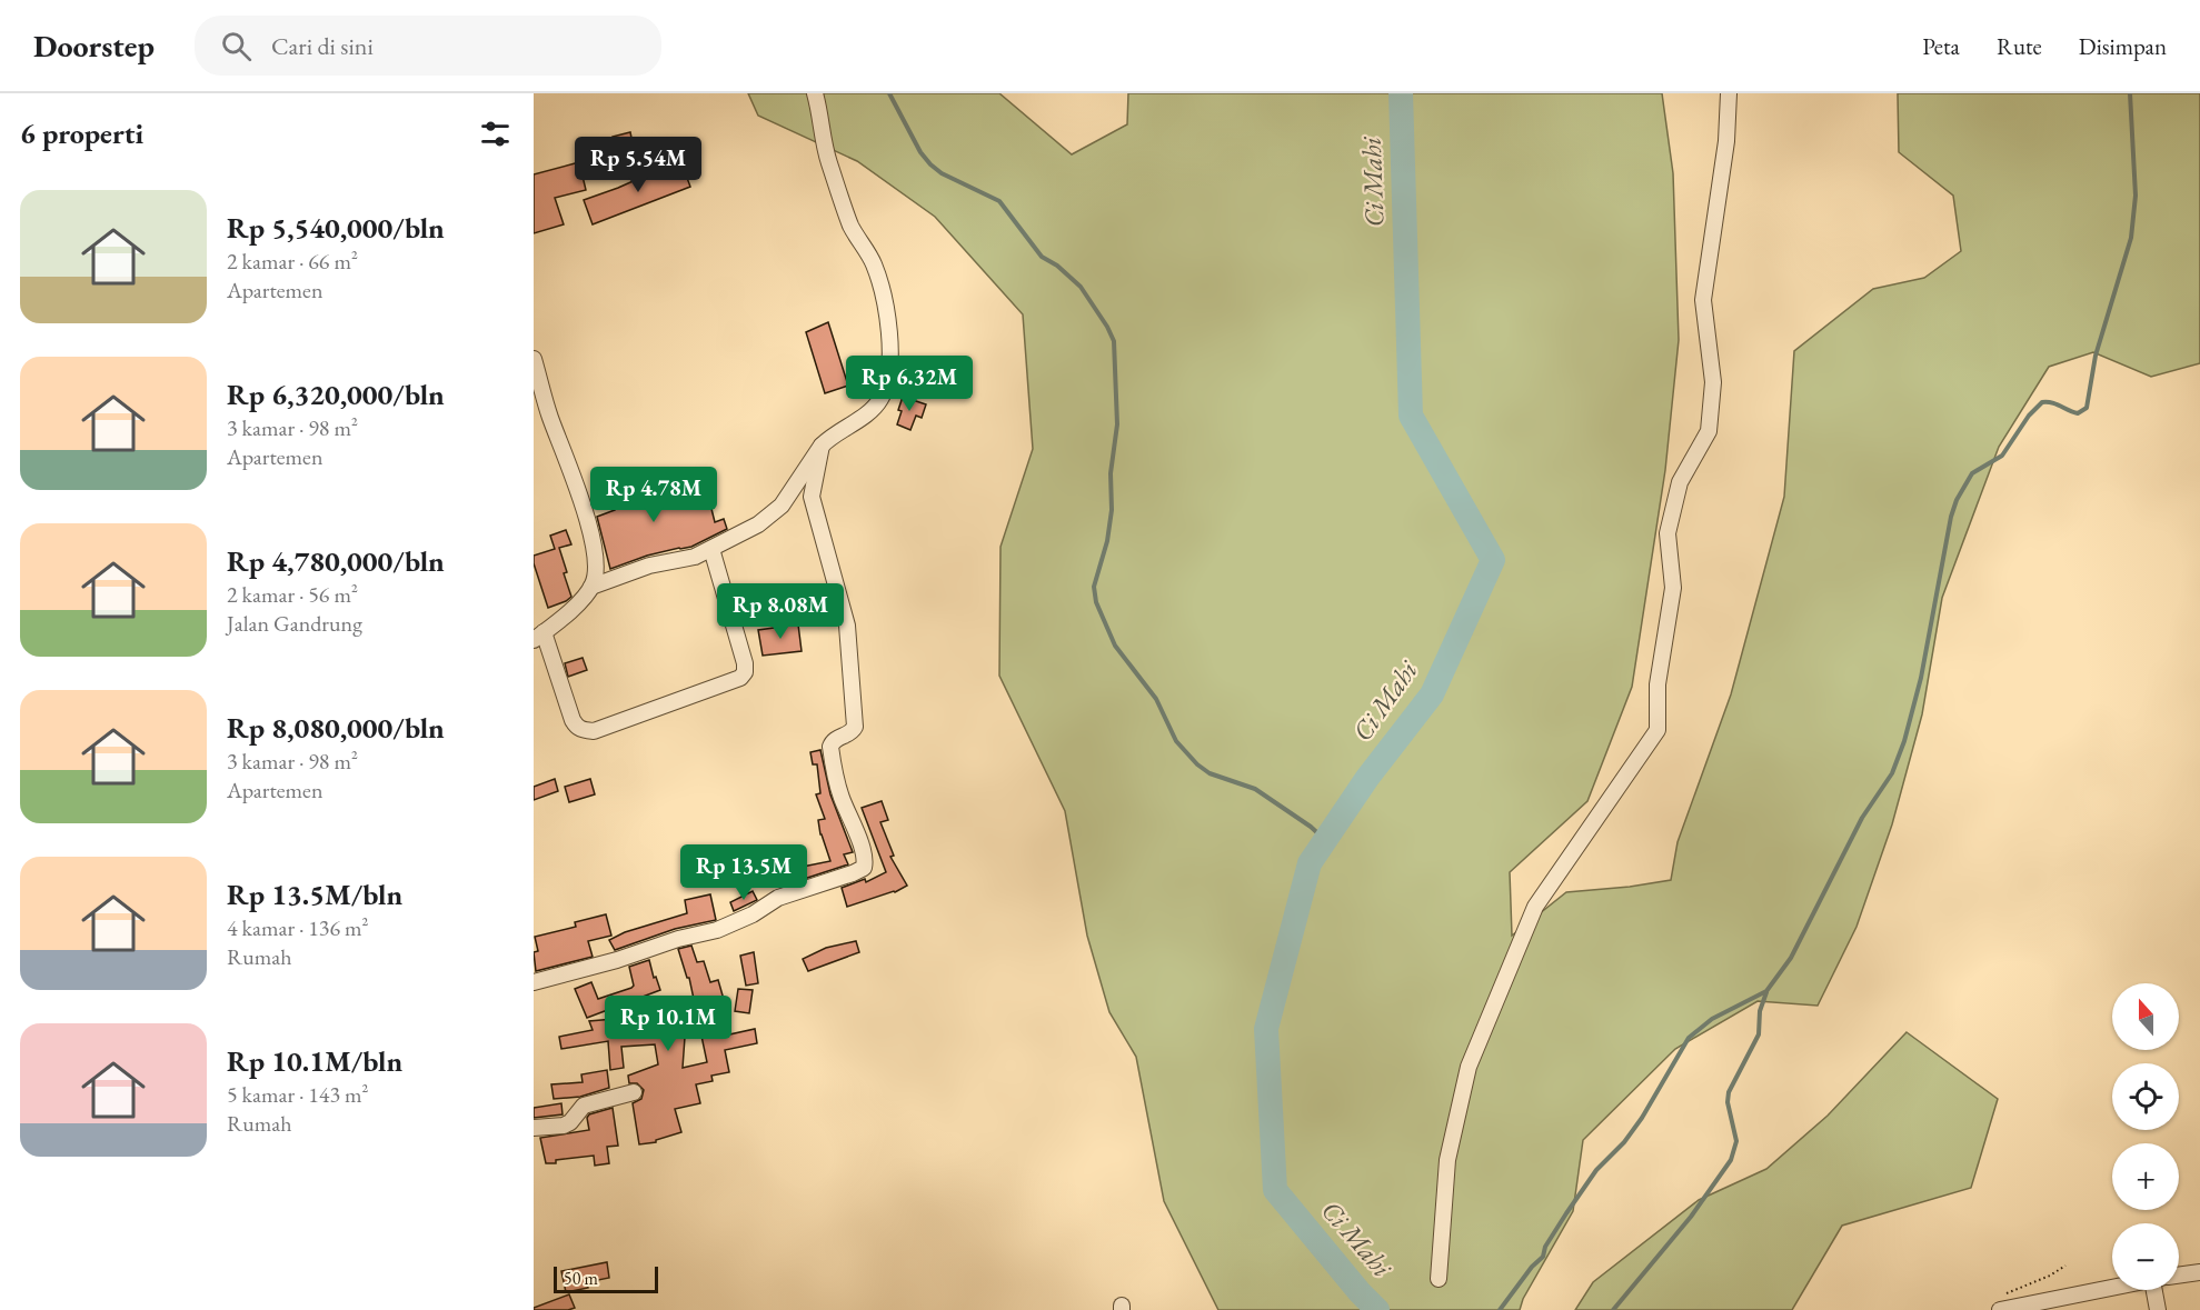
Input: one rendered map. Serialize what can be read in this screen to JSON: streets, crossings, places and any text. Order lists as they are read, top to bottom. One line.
{"water":["Ci Mahi"],"scale_bar":"50 m","north":"top","page":{"header":"Doorstep","search":"Cari di sini","nav":["Peta","Rute","Disimpan"],"heading":"6 properti","price":["Rp 5.54M","Rp 6.32M","Rp 4.78M","Rp 8.08M","Rp 13.5M","Rp 10.1M"],"list":[{"name":"Rp 5,540,000/bln","note":"2 kamar · 66 m² · Apartemen"},{"name":"Rp 6,320,000/bln","note":"3 kamar · 98 m² · Apartemen"},{"name":"Rp 4,780,000/bln","note":"2 kamar · 56 m² · Jalan Gandrung"},{"name":"Rp 8,080,000/bln","note":"3 kamar · 98 m² · Apartemen"},{"name":"Rp 13.5M/bln","note":"4 kamar · 136 m² · Rumah"},{"name":"Rp 10.1M/bln","note":"5 kamar · 143 m² · Rumah"}],"map_buttons":["+","−"],"scale":"50 m"}}
